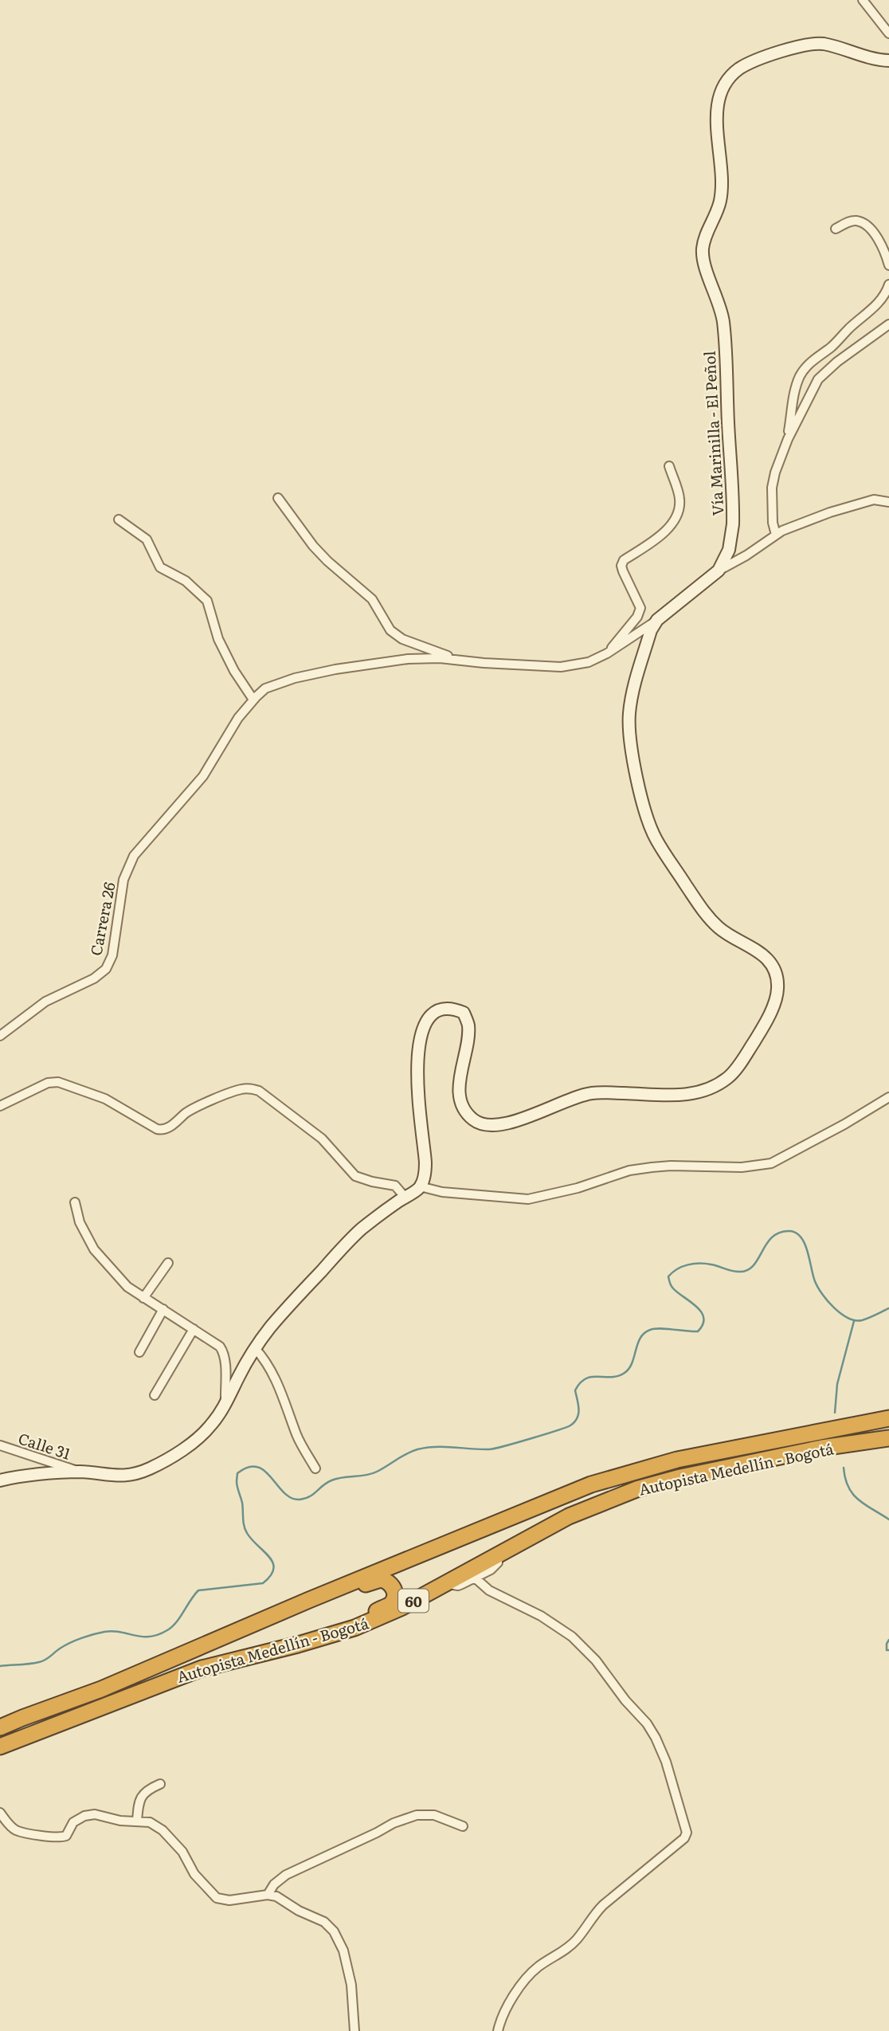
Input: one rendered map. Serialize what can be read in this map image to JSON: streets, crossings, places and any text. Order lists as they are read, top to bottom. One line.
{"streets":{"highway":["Autopista Medellín - Bogotá","60"],"main road":["Vía Marinilla - El Peñol"],"street":["Carrera 26","Calle 31"]},"crossings":[["Vía Marinilla - El Peñol","Carrera 26"]]}
